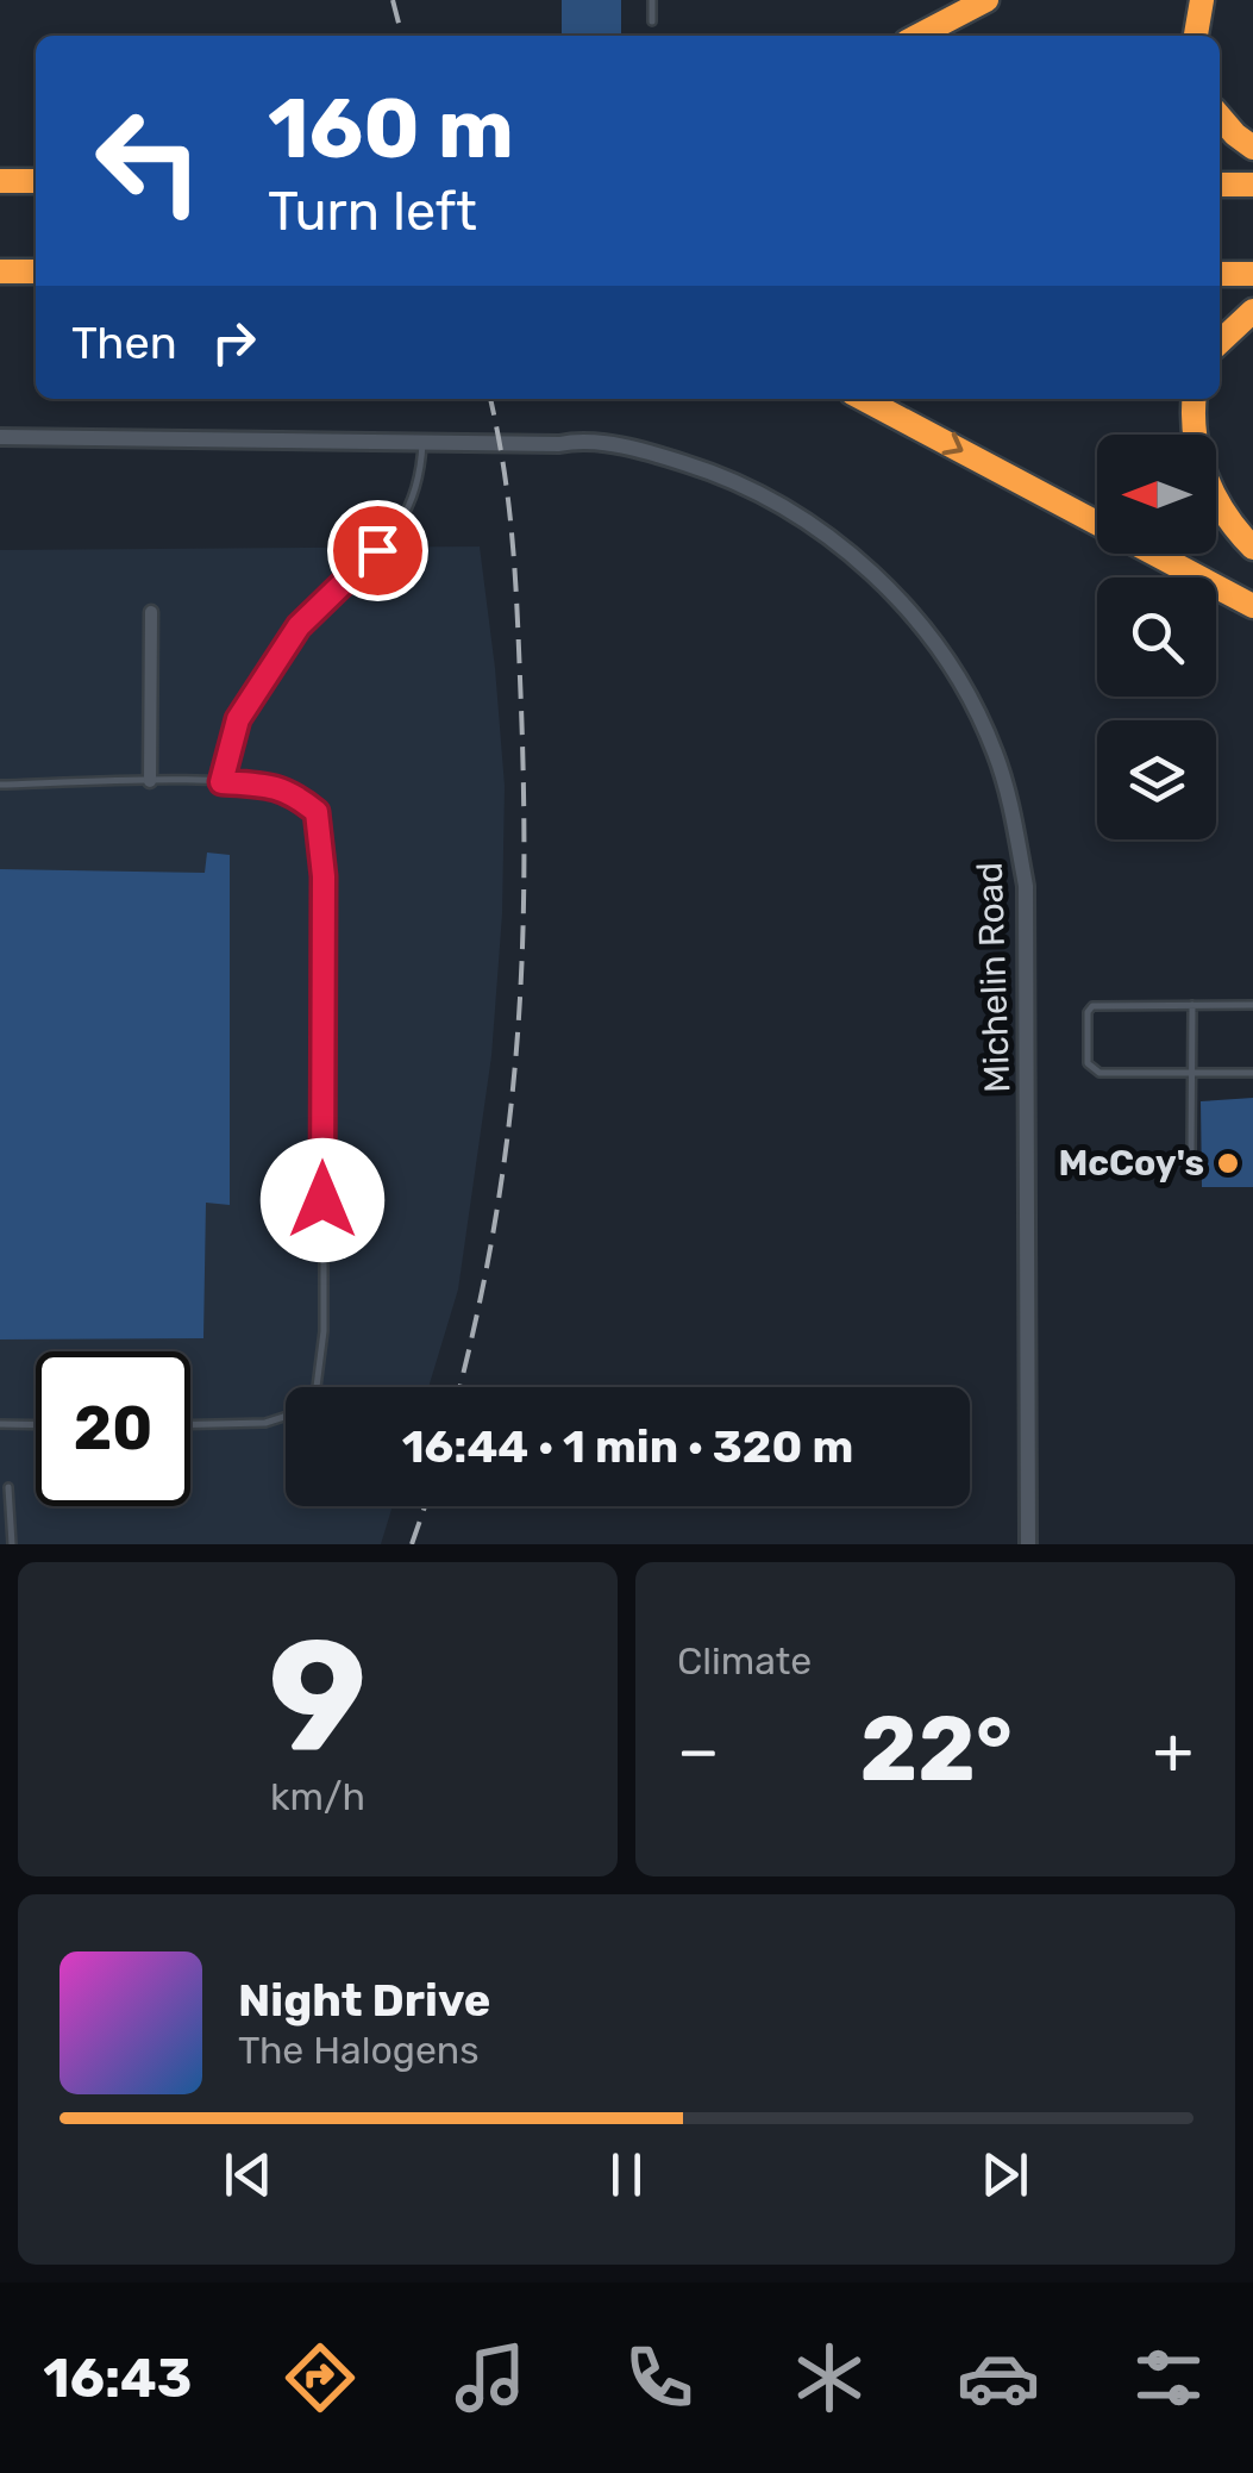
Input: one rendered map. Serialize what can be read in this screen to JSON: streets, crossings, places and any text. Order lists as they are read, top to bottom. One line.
{"streets":{"street":["Michelin Road"]},"places":["McCoy's"],"north":"left","page":{"turn":["160 m","Turn left"],"then":"Then","limit":"20","trip":"16:44 · 1 min · 320 m","tile":[["9","km/h"],"Climate"],"heat":["−","22°","+"],"song":["Night Drive","The Halogens"],"tabs":"16:43"}}
